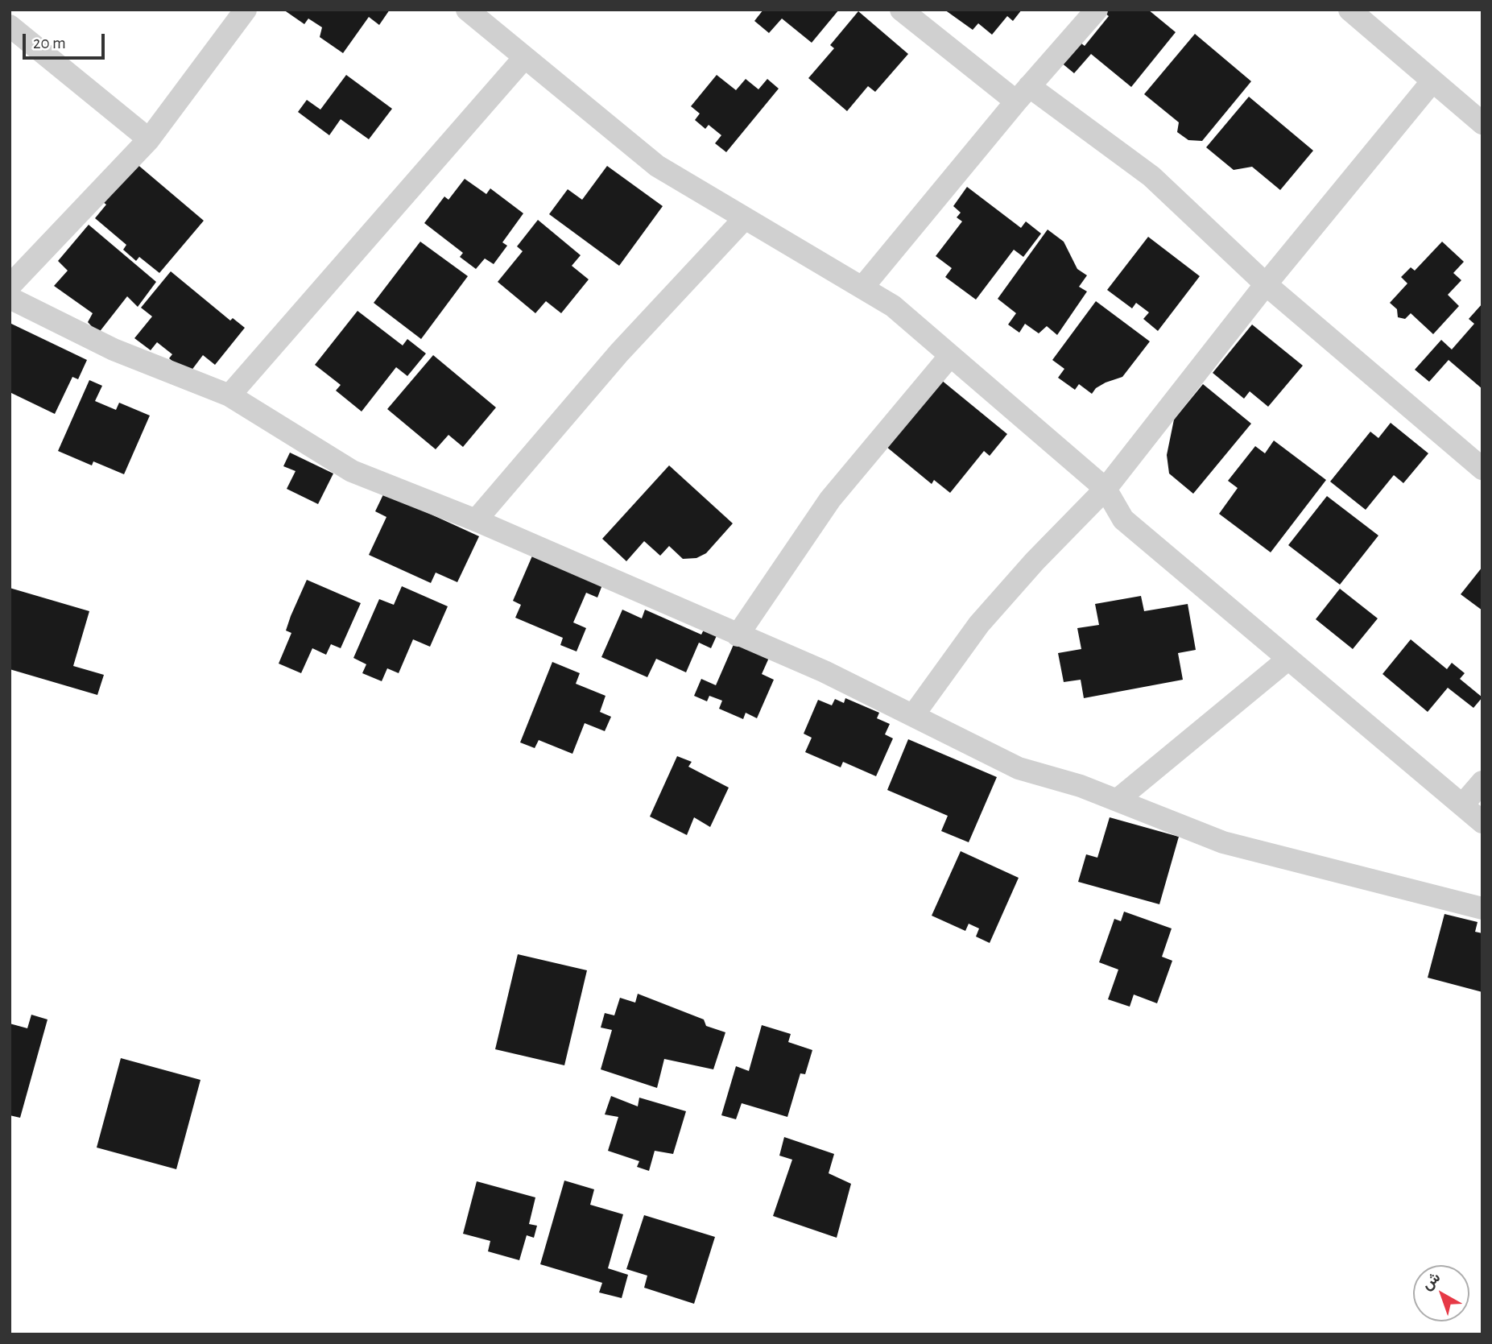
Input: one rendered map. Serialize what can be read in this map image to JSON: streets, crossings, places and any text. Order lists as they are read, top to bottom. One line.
{"scale_bar":"20 m","north":"top left"}
